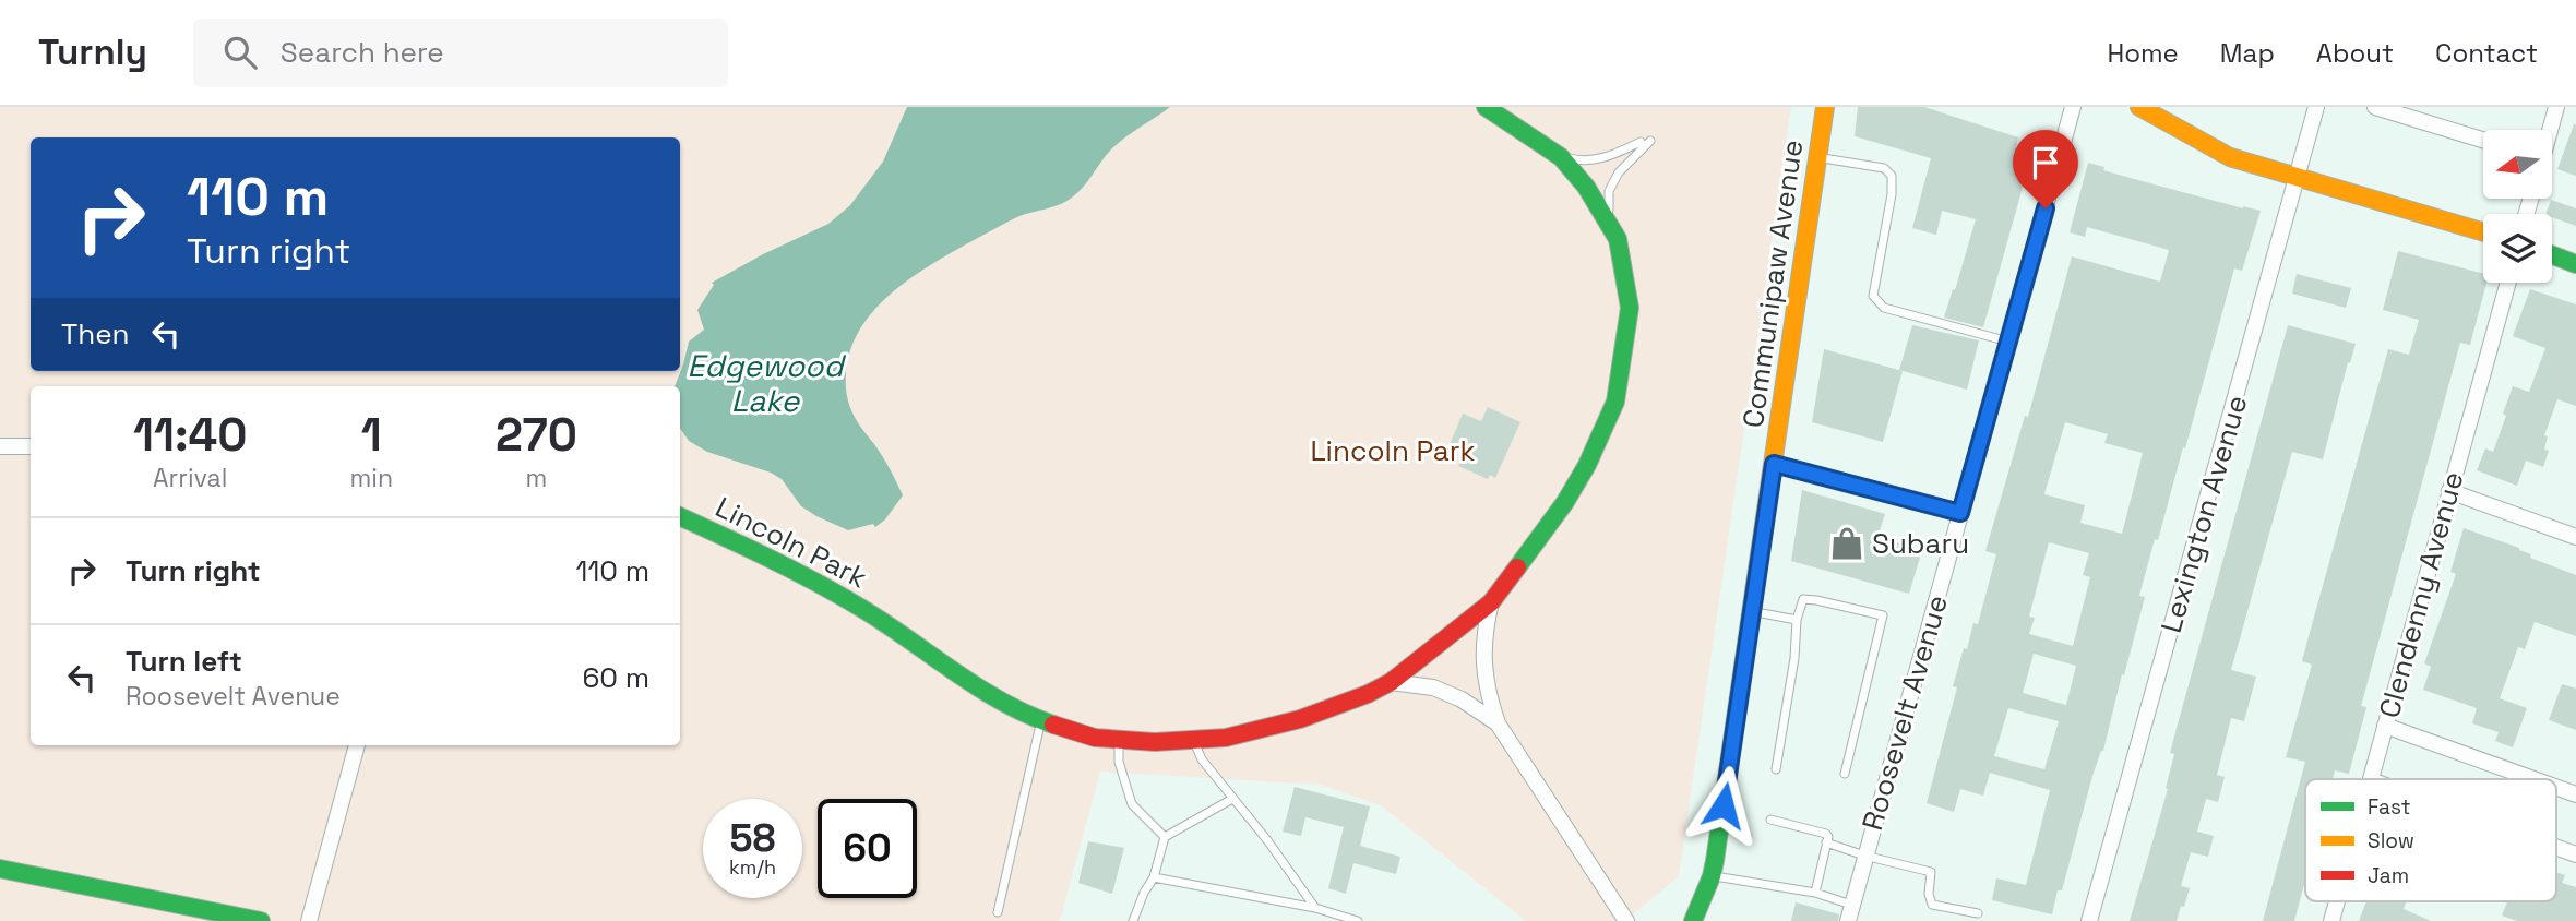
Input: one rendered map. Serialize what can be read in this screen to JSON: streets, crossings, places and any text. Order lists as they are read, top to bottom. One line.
{"streets":{"main road":["Communipaw Avenue","Lincoln Park"],"street":["Lexington Avenue","Clendenny Avenue","Roosevelt Avenue"]},"water":["Edgewood Lake"],"parks":["Lincoln Park"],"places":{"shop":["Subaru"]},"legend":["Fast","Slow","Jam"],"north":"left","page":{"header":"Turnly","search":"Search here","nav":["Home","Map","About","Contact"],"turn":["110 m","Turn right"],"then":"Then","eta":["11:40","Arrival","1","min","270","m"],"list":[{"name":"Turn right","value":"110 m"},{"name":"Turn left","note":"Roosevelt Avenue","value":"60 m"}],"speed":"58 km/h","limit":"60"}}
